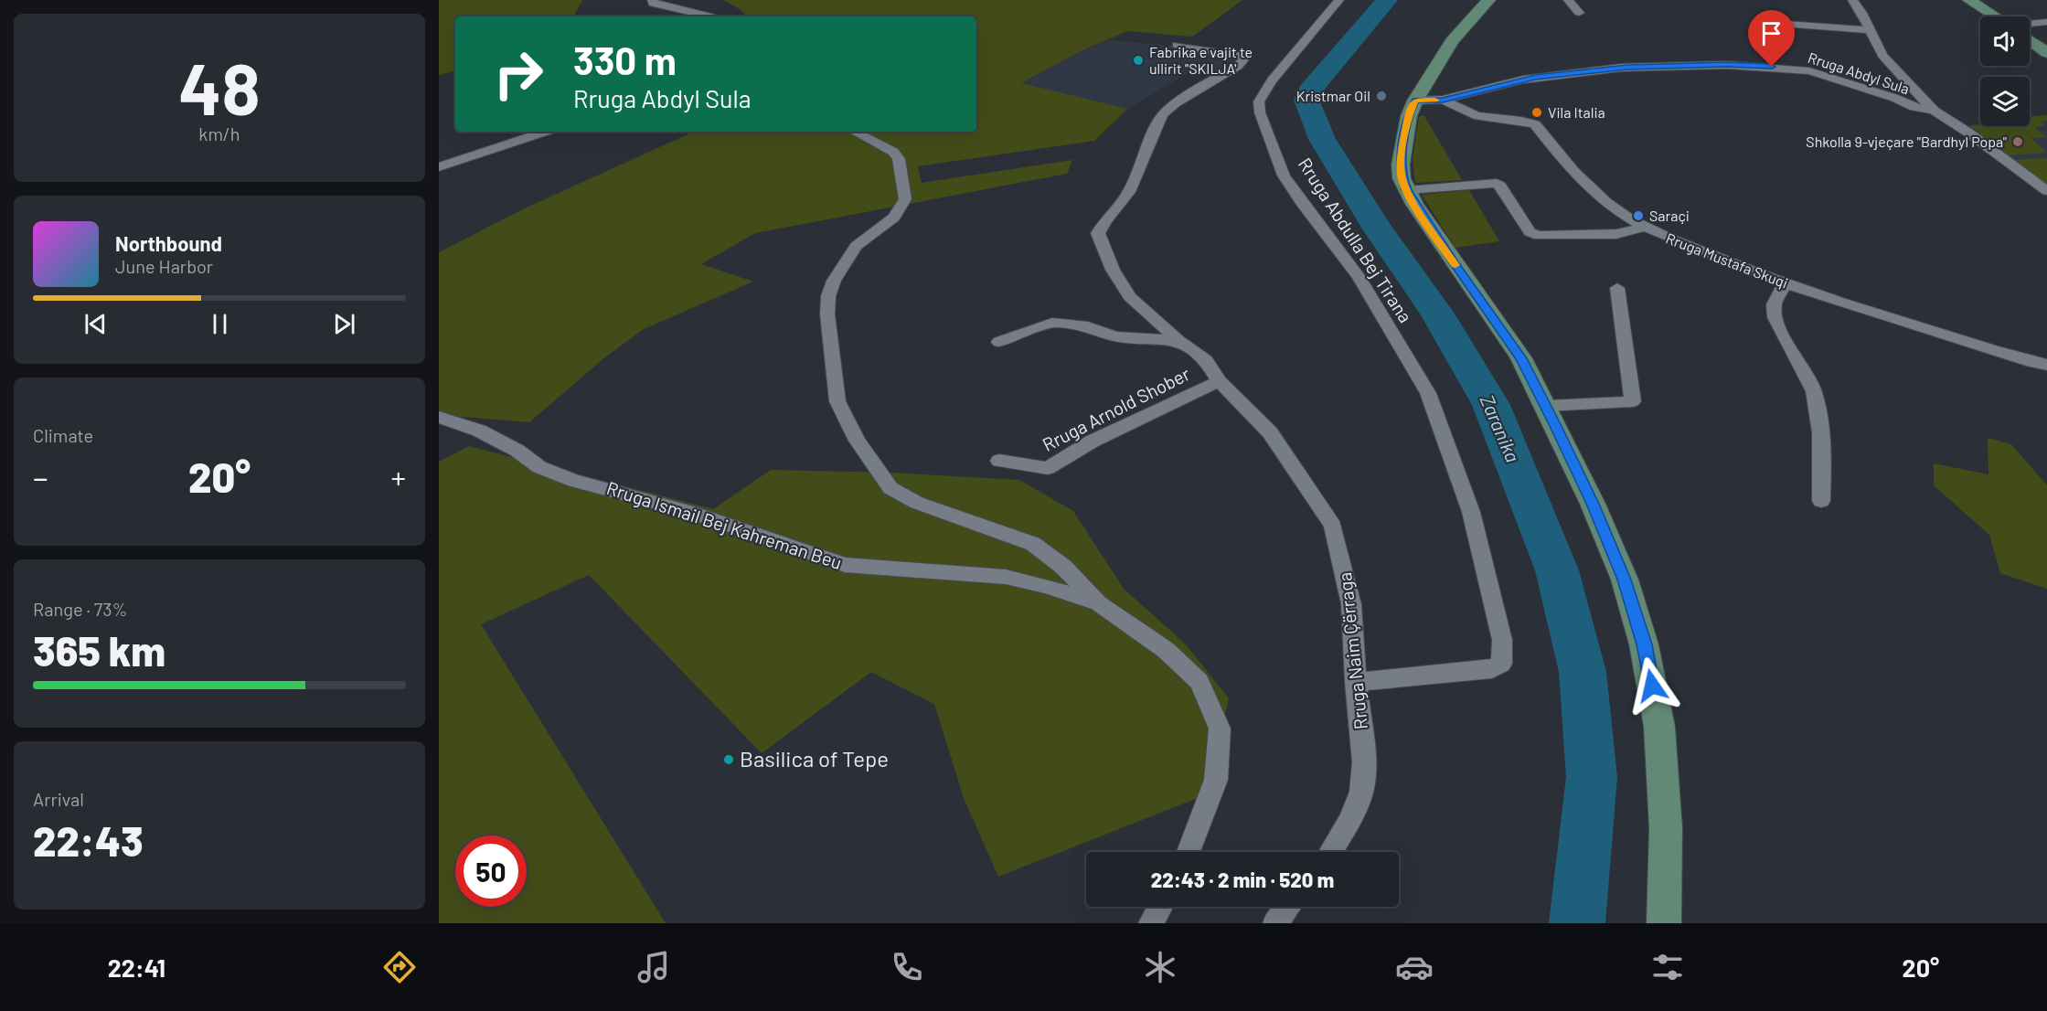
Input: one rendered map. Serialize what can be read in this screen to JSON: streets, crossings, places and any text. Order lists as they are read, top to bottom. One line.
{"streets":{"street":["Rruga Abdyl Sula","Rruga Abdulla Bej Tirana","Rruga Mustafa Skuqi","Rruga Arnold Shober","Rruga Ismail Bej Kahreman Beu","Rruga Naim Çërraga"]},"crossings":[["Rruga Abdyl Sula","Rruga Mustafa Skuqi"],["Rruga Abdulla Bej Tirana","Rruga Naim Çërraga"],["Rruga Arnold Shober","Rruga Naim Çërraga"]],"water":["Zaranika"],"places":["Fabrika e vajit te ullirit ''SKILJA'","Kristmar Oil","Vila Italia","Shkolla 9-vjeçare \"Bardhyl Popa\"","Saraçi","Basilica of Tepe"],"page":{"tile":[["48","km/h"],"Climate",["Range · 73%","365 km"],["Arrival","22:43"]],"turn":["330 m","Rruga Abdyl Sula"],"song":["Northbound","June Harbor"],"heat":["−","20°","+"],"limit":"50","trip":"22:43 · 2 min · 520 m","tabs":["22:41","20°"]}}
